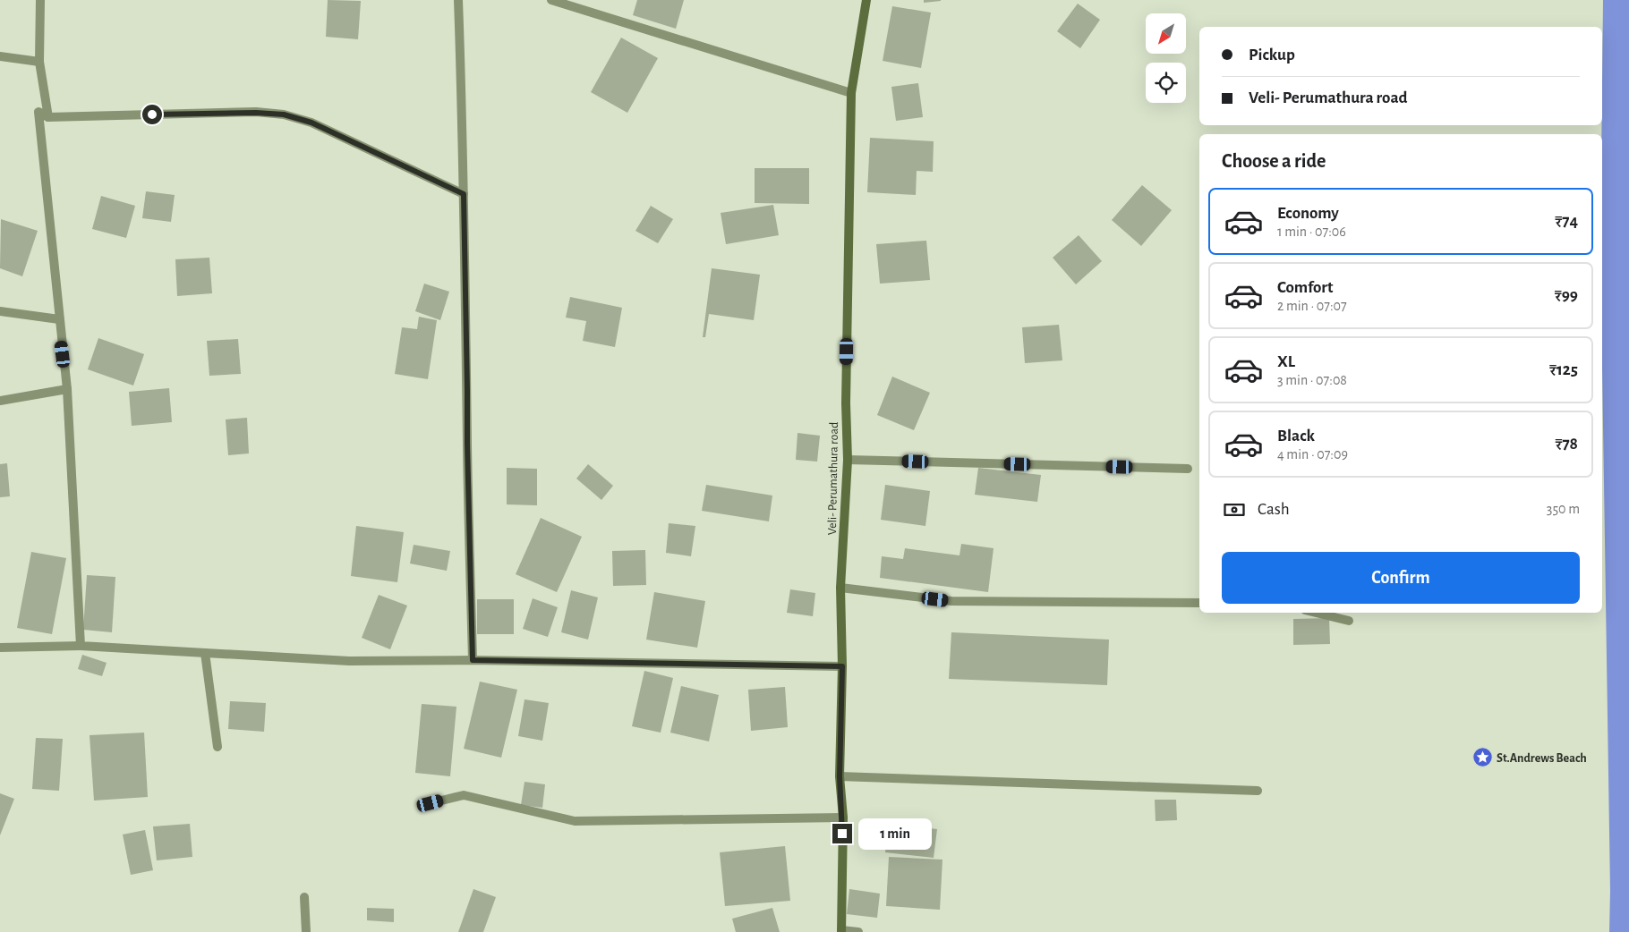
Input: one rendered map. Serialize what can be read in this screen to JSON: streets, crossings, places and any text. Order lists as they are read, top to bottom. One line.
{"streets":{"main road":["Veli- Perumathura road"]},"places":{"place":["St.Andrews Beach"]},"north":"bottom left","page":{"banner":["Pickup","Veli- Perumathura road"],"heading":"Choose a ride","list":[{"name":"Economy","note":"1 min · 07:06","value":"₹74"},{"name":"Comfort","note":"2 min · 07:07","value":"₹99"},{"name":"XL","note":"3 min · 07:08","value":"₹125"},{"name":"Black","note":"4 min · 07:09","value":"₹78"}],"pay":["Cash","350 m"],"buttons":"Confirm","bubble":"1 min"}}
